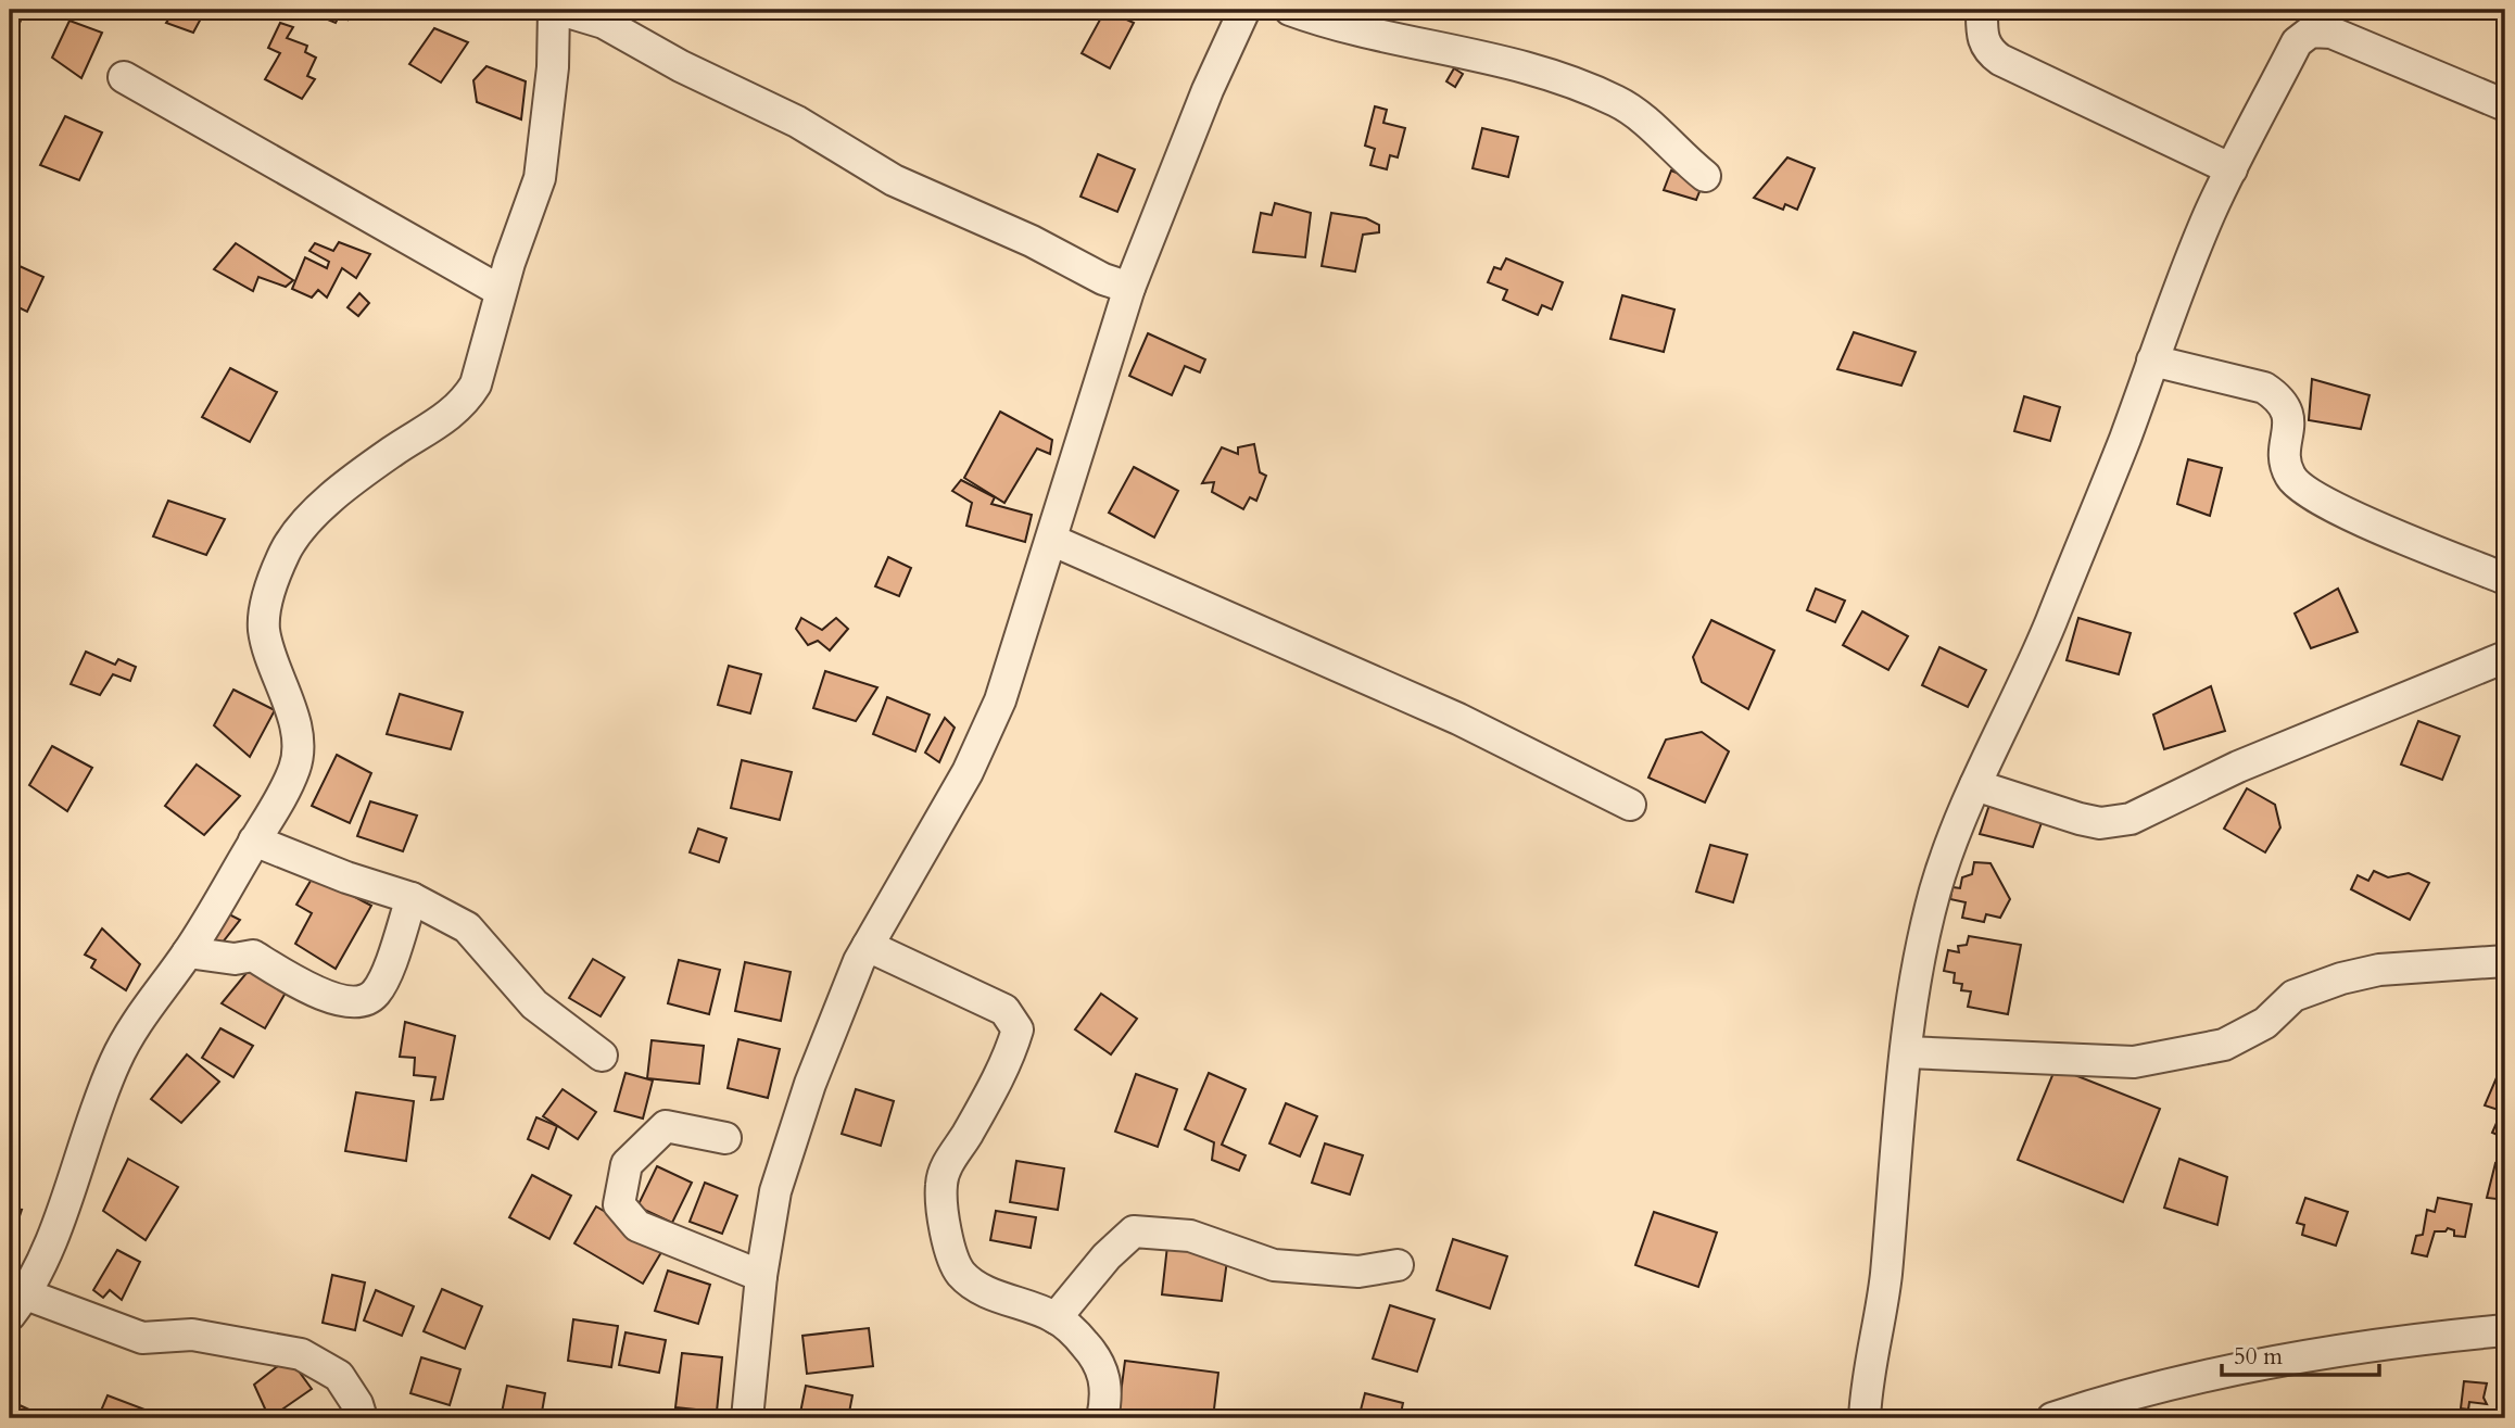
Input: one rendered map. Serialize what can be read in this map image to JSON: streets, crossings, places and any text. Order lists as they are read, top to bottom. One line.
{"scale_bar":"50 m"}
